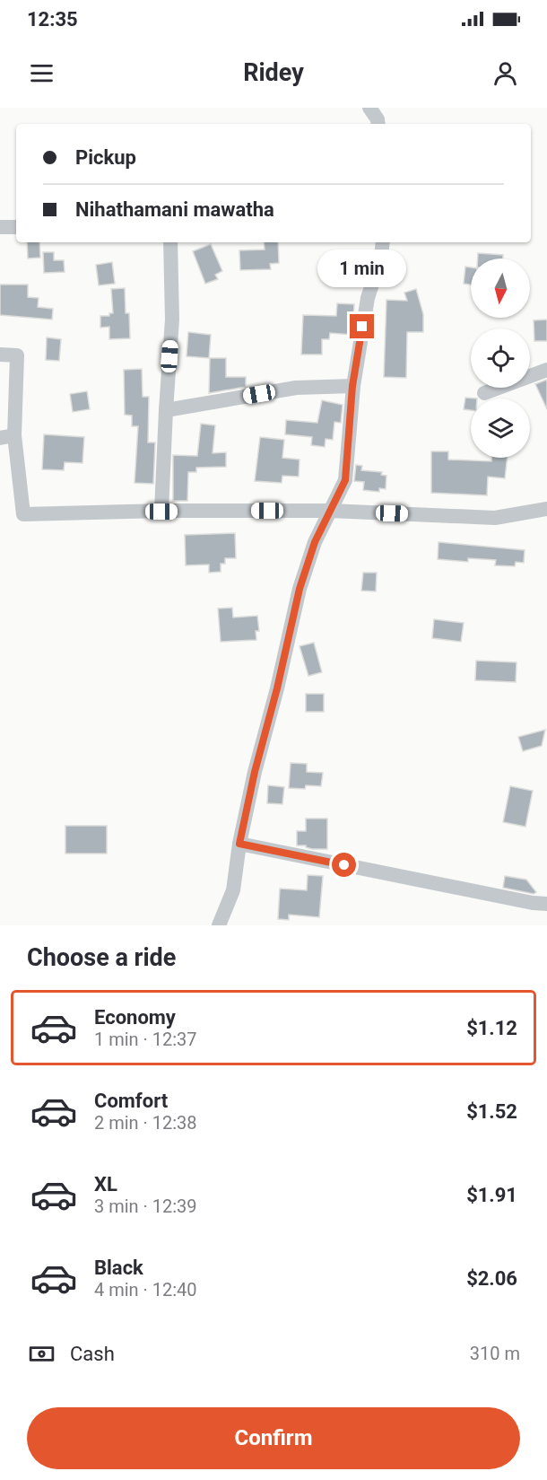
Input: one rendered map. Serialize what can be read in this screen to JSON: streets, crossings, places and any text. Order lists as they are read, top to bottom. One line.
{"north":"bottom","page":{"status":"12:35","header":"Ridey","banner":["Pickup","Nihathamani mawatha"],"bubble":"1 min","heading":"Choose a ride","list":[{"name":"Economy","note":"1 min · 12:37","value":"$1.12"},{"name":"Comfort","note":"2 min · 12:38","value":"$1.52"},{"name":"XL","note":"3 min · 12:39","value":"$1.91"},{"name":"Black","note":"4 min · 12:40","value":"$2.06"}],"pay":["Cash","310 m"],"buttons":"Confirm"}}
